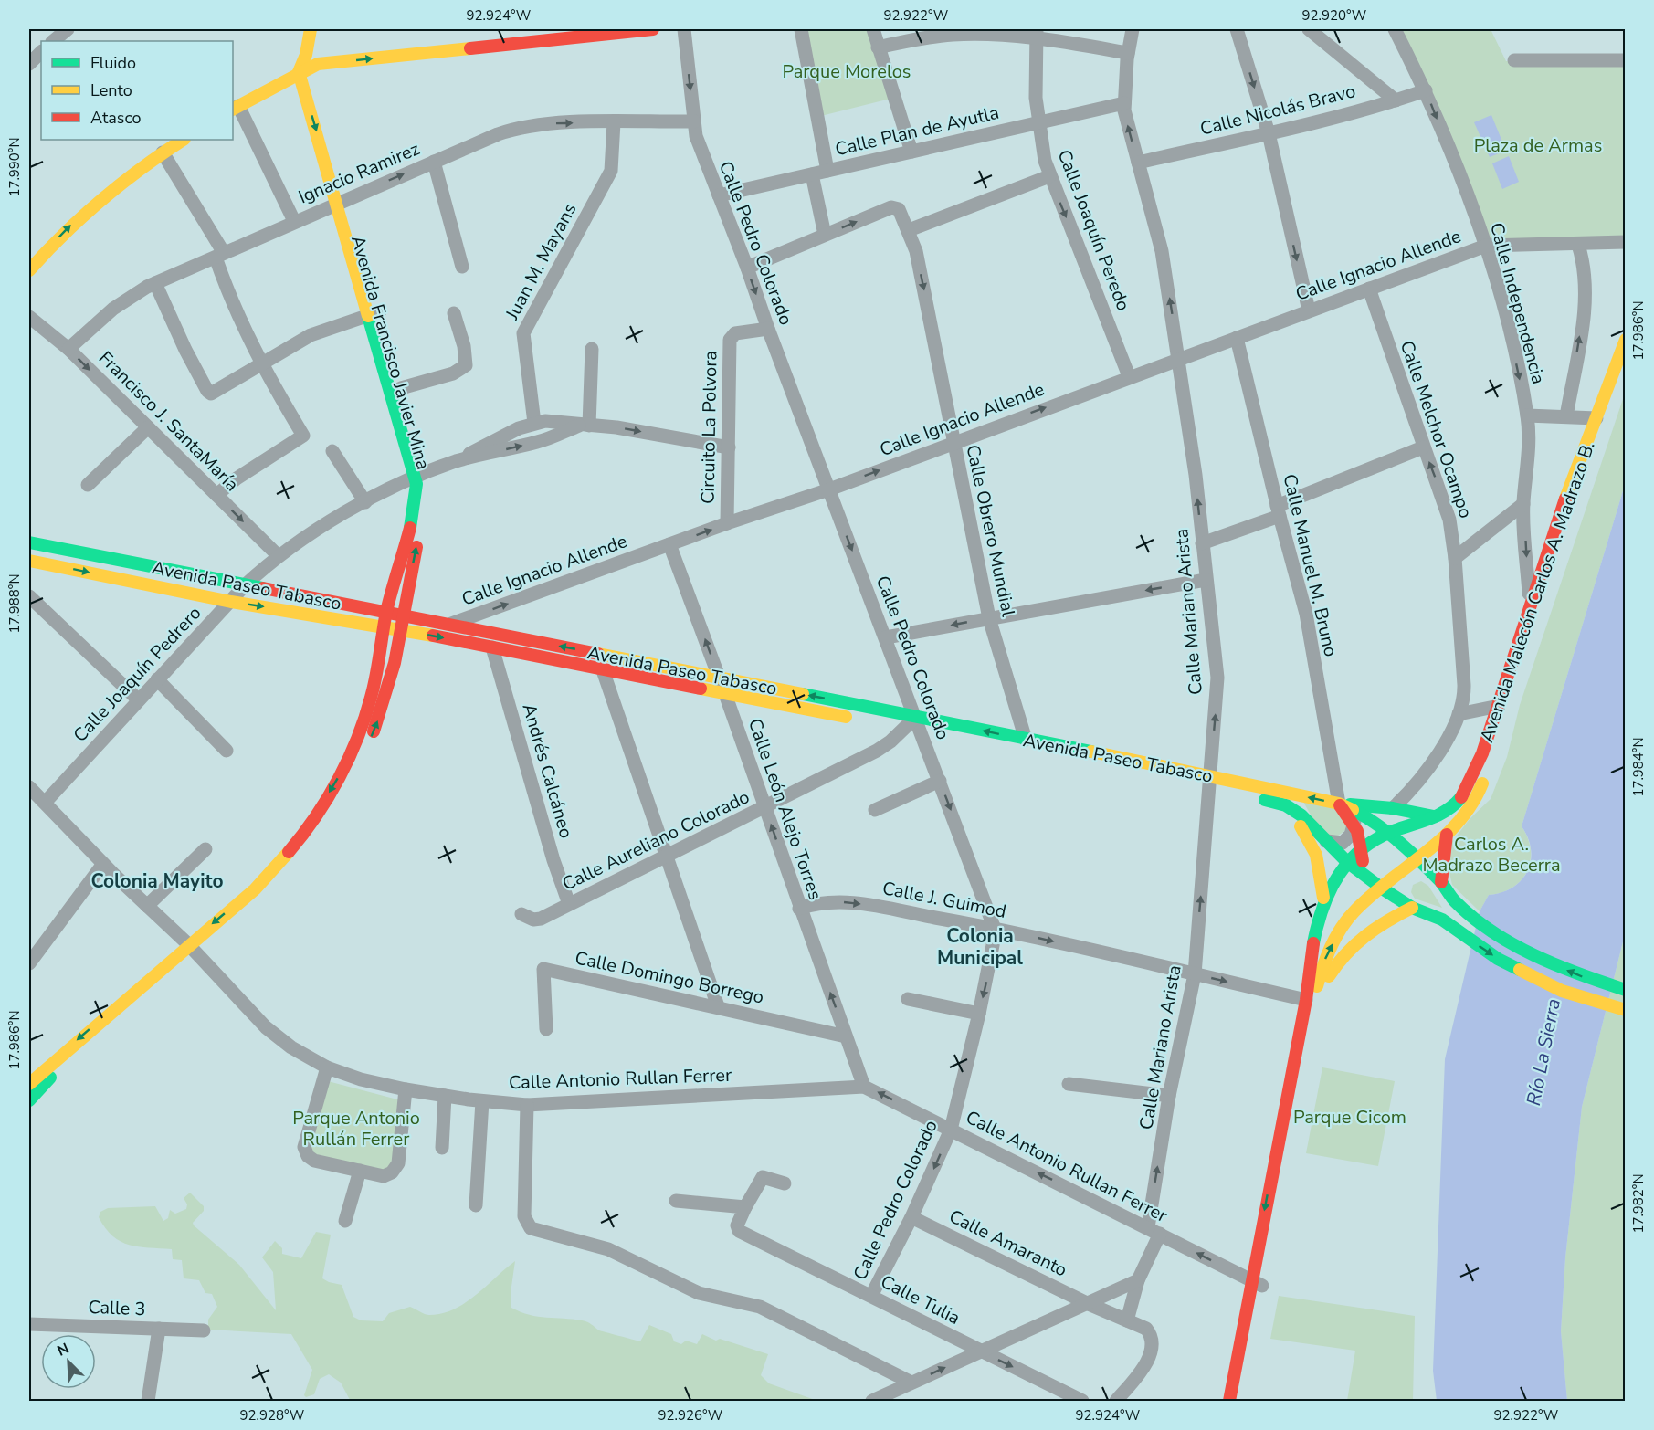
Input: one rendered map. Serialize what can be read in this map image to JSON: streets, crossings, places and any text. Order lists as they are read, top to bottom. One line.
{"streets":{"main road":["Avenida Francisco Javier Mina","Avenida Paseo Tabasco","Avenida Malecón Carlos A. Madrazo B."],"street":["Calle Nicolás Bravo","Calle Plan de Ayutla","Ignacio Ramirez","Calle Joaquín Peredo","Calle Pedro Colorado","Juan M. Mayans","Calle Ignacio Allende","Calle Independencia","Francisco J. SantaMaría","Circuito La Polvora","Calle Melchor Ocampo","Calle Obrero Mundial","Calle Manuel M. Bruno","Calle Mariano Arista","Calle Joaquín Pedrero","Andrés Calcáneo","Calle León Alejo Torres","Calle Aureliano Colorado","Calle J. Guimod","Calle Domingo Borrego","Calle Antonio Rullan Ferrer","Calle Amaranto","Calle Tulia","Calle 3"]},"crossings":[["Calle Nicolás Bravo","Calle Independencia"],["Calle Nicolás Bravo","Calle Mariano Arista"],["Calle Plan de Ayutla","Calle Joaquín Peredo"],["Calle Plan de Ayutla","Calle Pedro Colorado"],["Calle Plan de Ayutla","Calle Mariano Arista"],["Ignacio Ramirez","Calle Pedro Colorado"],["Ignacio Ramirez","Juan M. Mayans"],["Ignacio Ramirez","Avenida Francisco Javier Mina"],["Ignacio Ramirez","Francisco J. SantaMaría"],["Calle Joaquín Peredo","Calle Ignacio Allende"],["Calle Pedro Colorado","Calle Ignacio Allende"],["Calle Pedro Colorado","Circuito La Polvora"],["Calle Pedro Colorado","Avenida Paseo Tabasco"],["Calle Pedro Colorado","Calle Aureliano Colorado"],["Calle Pedro Colorado","Calle J. Guimod"],["Calle Pedro Colorado","Calle Antonio Rullan Ferrer"],["Calle Pedro Colorado","Calle Amaranto"],["Calle Pedro Colorado","Calle Tulia"],["Juan M. Mayans","Calle Joaquín Pedrero"],["Calle Ignacio Allende","Calle Independencia"],["Calle Ignacio Allende","Circuito La Polvora"],["Calle Ignacio Allende","Calle Melchor Ocampo"],["Calle Ignacio Allende","Calle Obrero Mundial"],["Calle Ignacio Allende","Calle Manuel M. Bruno"],["Calle Ignacio Allende","Avenida Paseo Tabasco"],["Calle Ignacio Allende","Calle Mariano Arista"],["Calle Ignacio Allende","Calle León Alejo Torres"],["Calle Independencia","Avenida Malecón Carlos A. Madrazo B."],["Avenida Francisco Javier Mina","Avenida Paseo Tabasco"],["Avenida Francisco Javier Mina","Calle Joaquín Pedrero"],["Avenida Francisco Javier Mina","Calle Antonio Rullan Ferrer"],["Francisco J. SantaMaría","Calle Joaquín Pedrero"],["Circuito La Polvora","Calle Joaquín Pedrero"],["Calle Obrero Mundial","Avenida Paseo Tabasco"],["Calle Manuel M. Bruno","Avenida Paseo Tabasco"],["Avenida Paseo Tabasco","Avenida Malecón Carlos A. Madrazo B."],["Avenida Paseo Tabasco","Calle Mariano Arista"],["Avenida Paseo Tabasco","Calle Joaquín Pedrero"],["Avenida Paseo Tabasco","Andrés Calcáneo"],["Avenida Paseo Tabasco","Calle León Alejo Torres"],["Avenida Paseo Tabasco","Calle Aureliano Colorado"],["Calle Mariano Arista","Calle J. Guimod"],["Calle Mariano Arista","Calle Antonio Rullan Ferrer"],["Calle Mariano Arista","Calle Amaranto"],["Calle Joaquín Pedrero","Calle Antonio Rullan Ferrer"],["Andrés Calcáneo","Calle Aureliano Colorado"],["Calle León Alejo Torres","Calle Aureliano Colorado"],["Calle León Alejo Torres","Calle J. Guimod"],["Calle León Alejo Torres","Calle Domingo Borrego"],["Calle León Alejo Torres","Calle Antonio Rullan Ferrer"]],"one_way":["Ignacio Ramirez","Calle Joaquín Peredo","Calle Pedro Colorado","Calle Ignacio Allende","Francisco J. SantaMaría","Calle Mariano Arista","Calle J. Guimod"],"districts":["Colonia Mayito","Colonia Municipal"],"water":["Río La Sierra"],"parks":["Parque Morelos","Plaza de Armas","Carlos A. Madrazo Becerra","Parque Cicom","Parque Antonio Rullán Ferrer"],"legend":["Fluido","Lento","Atasco"],"north":"top left","coordinates":["92.924°W","92.922°W","92.920°W","17.990°N","17.986°N","17.988°N","17.984°N","17.982°N","92.928°W","92.926°W"]}
